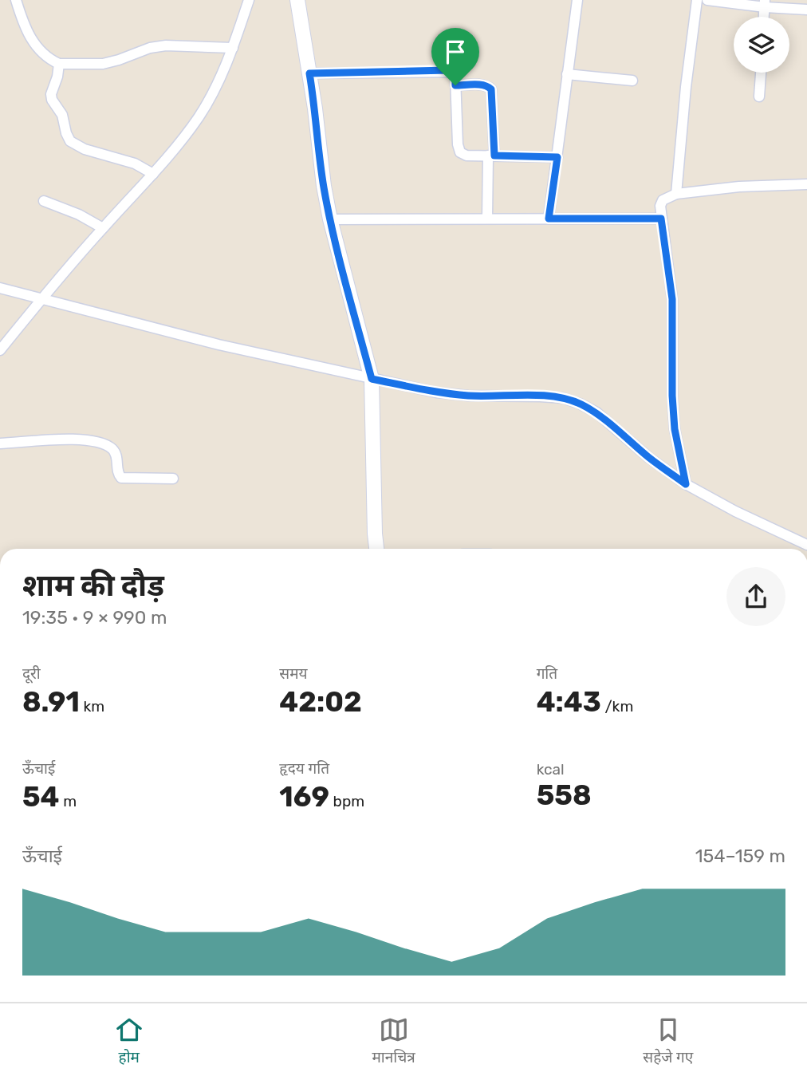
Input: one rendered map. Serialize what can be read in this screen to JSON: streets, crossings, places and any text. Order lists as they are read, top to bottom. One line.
{"page":{"heading":["शाम की दौड़","19:35 · 9 × 990 m"],"stats":[["दूरी","8.91 km"],["समय","42:02"],["गति","4:43 /km"],["ऊँचाई","54 m"],["हृदय गति","169 bpm"],["kcal","558"]],"chart":["ऊँचाई","154–159 m"],"tabs":["होम","मानचित्र","सहेजे गए"]}}
